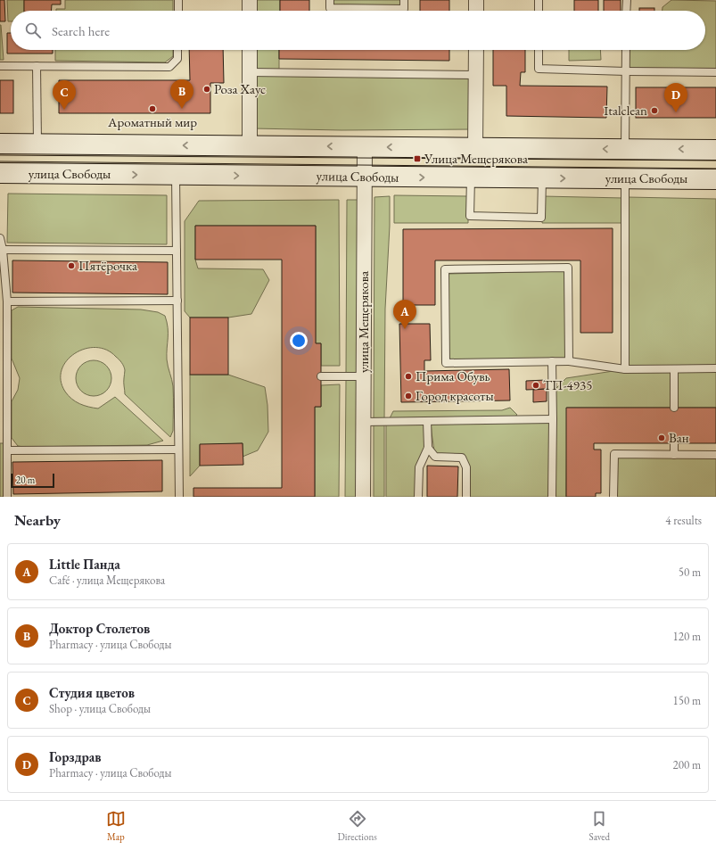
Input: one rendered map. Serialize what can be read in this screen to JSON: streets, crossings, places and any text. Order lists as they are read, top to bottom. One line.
{"streets":{"main road":["улица Свободы"],"street":["улица Мещерякова"]},"crossings":[["улица Свободы","улица Мещерякова"]],"places":{"other":["Роза Хаус","Ароматный мир","Italclean","Пятёрочка","Прима Обувь","ТП-4935","Город красоты","Ван"],"transit":["Улица Мещерякова"]},"scale_bar":"20 m","page":{"search":"Search here","pins":["B","C","D","A"],"scale":"20 m","heading":["Nearby","4 results"],"list":[{"mark":"A","name":"Little Панда","note":"Café · улица Мещерякова","value":"50 m"},{"mark":"B","name":"Доктор Столетов","note":"Pharmacy · улица Свободы","value":"120 m"},{"mark":"C","name":"Студия цветов","note":"Shop · улица Свободы","value":"150 m"},{"mark":"D","name":"Горздрав","note":"Pharmacy · улица Свободы","value":"200 m"}],"nav":["Map","Directions","Saved"]}}
